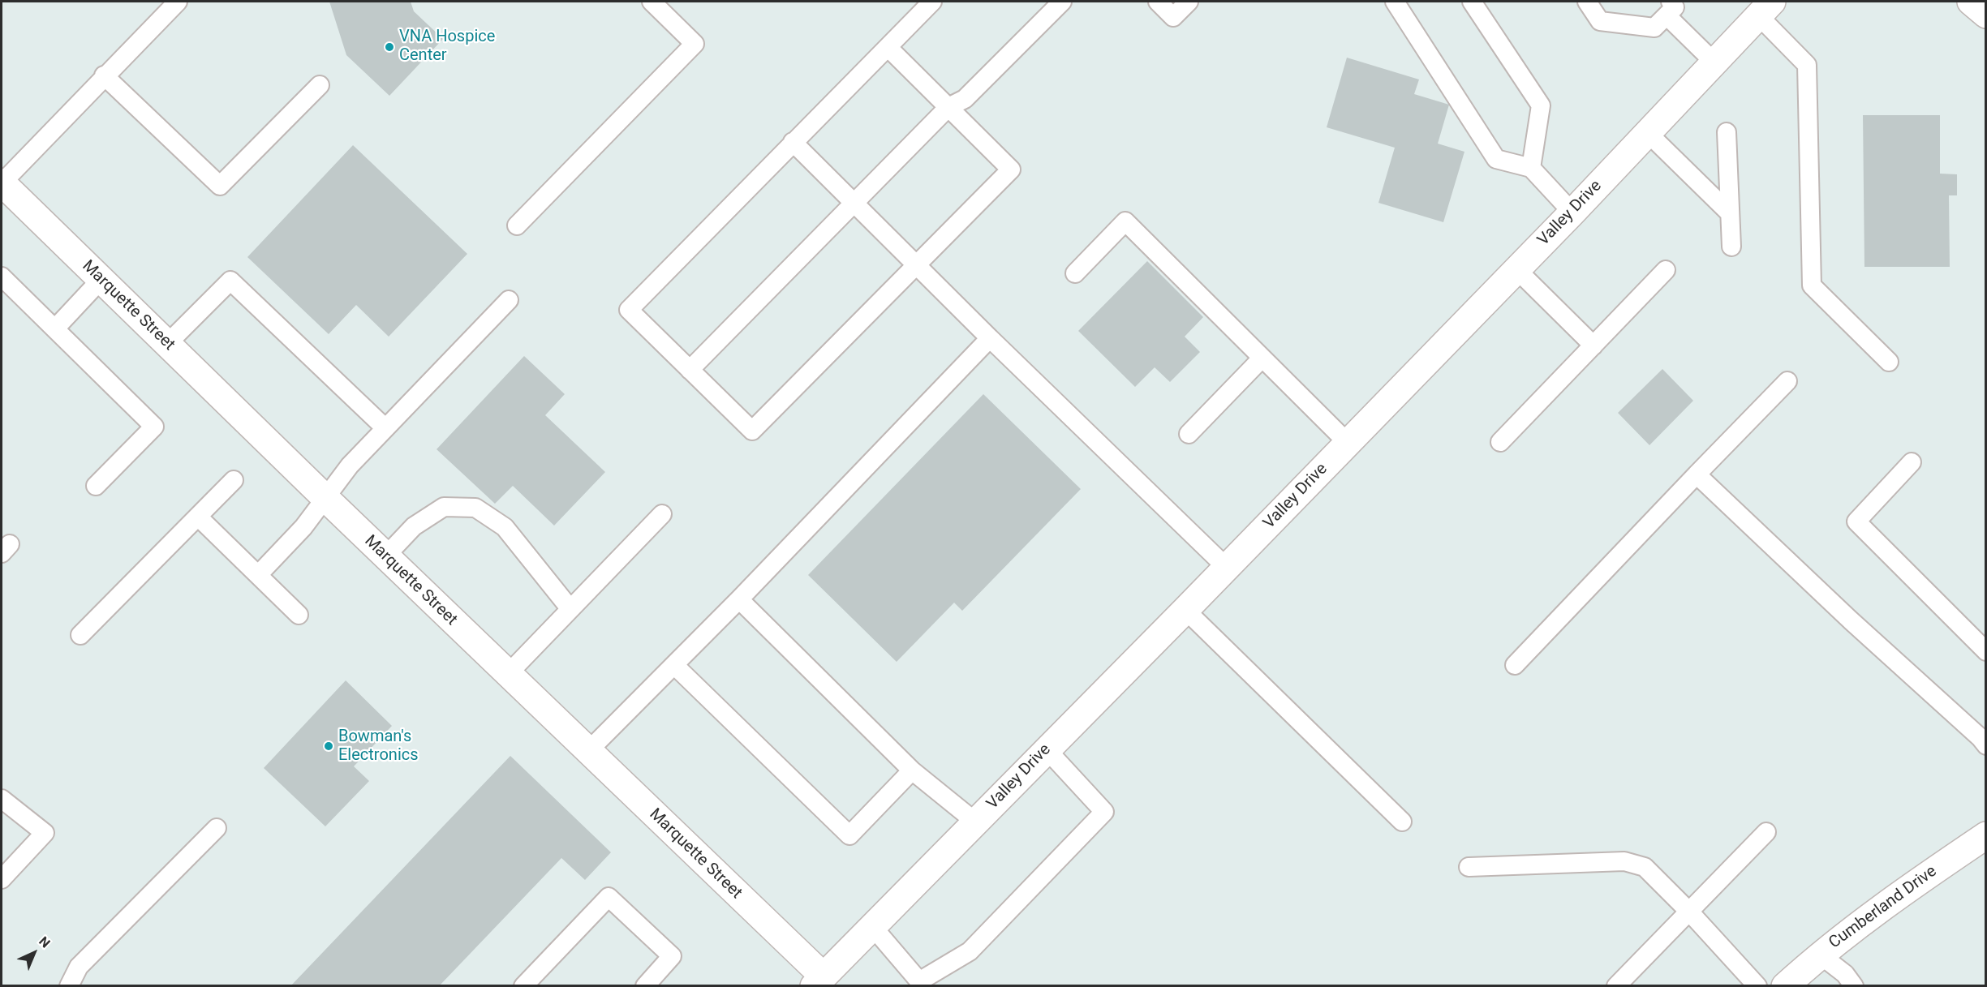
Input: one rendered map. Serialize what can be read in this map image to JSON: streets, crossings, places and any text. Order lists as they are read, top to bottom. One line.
{"streets":{"street":["Valley Drive","Marquette Street","Cumberland Drive"]},"crossings":[["Valley Drive","Marquette Street"]],"places":["VNA Hospice Center","Bowman's Electronics"],"north":"top right"}
